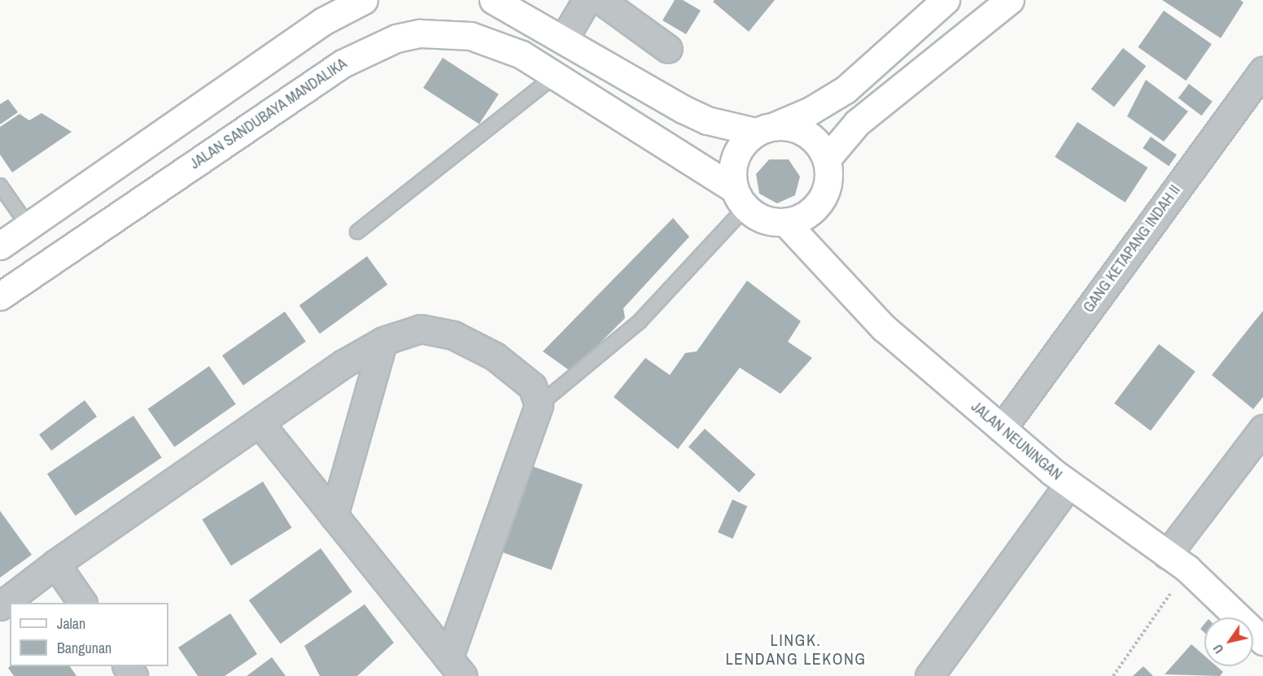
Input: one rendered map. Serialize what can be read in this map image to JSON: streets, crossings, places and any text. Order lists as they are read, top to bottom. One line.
{"streets":{"main road":["JALAN SANDUBAYA MANDALIKA","JALAN NEUNINGAN"],"street":["GANG KETAPANG INDAH II"]},"crossings":[["JALAN SANDUBAYA MANDALIKA","JALAN NEUNINGAN"],["GANG KETAPANG INDAH II","JALAN NEUNINGAN"]],"districts":["LINGK. LENDANG LEKONG"],"legend":["Jalan","Bangunan"],"north":"bottom left"}
